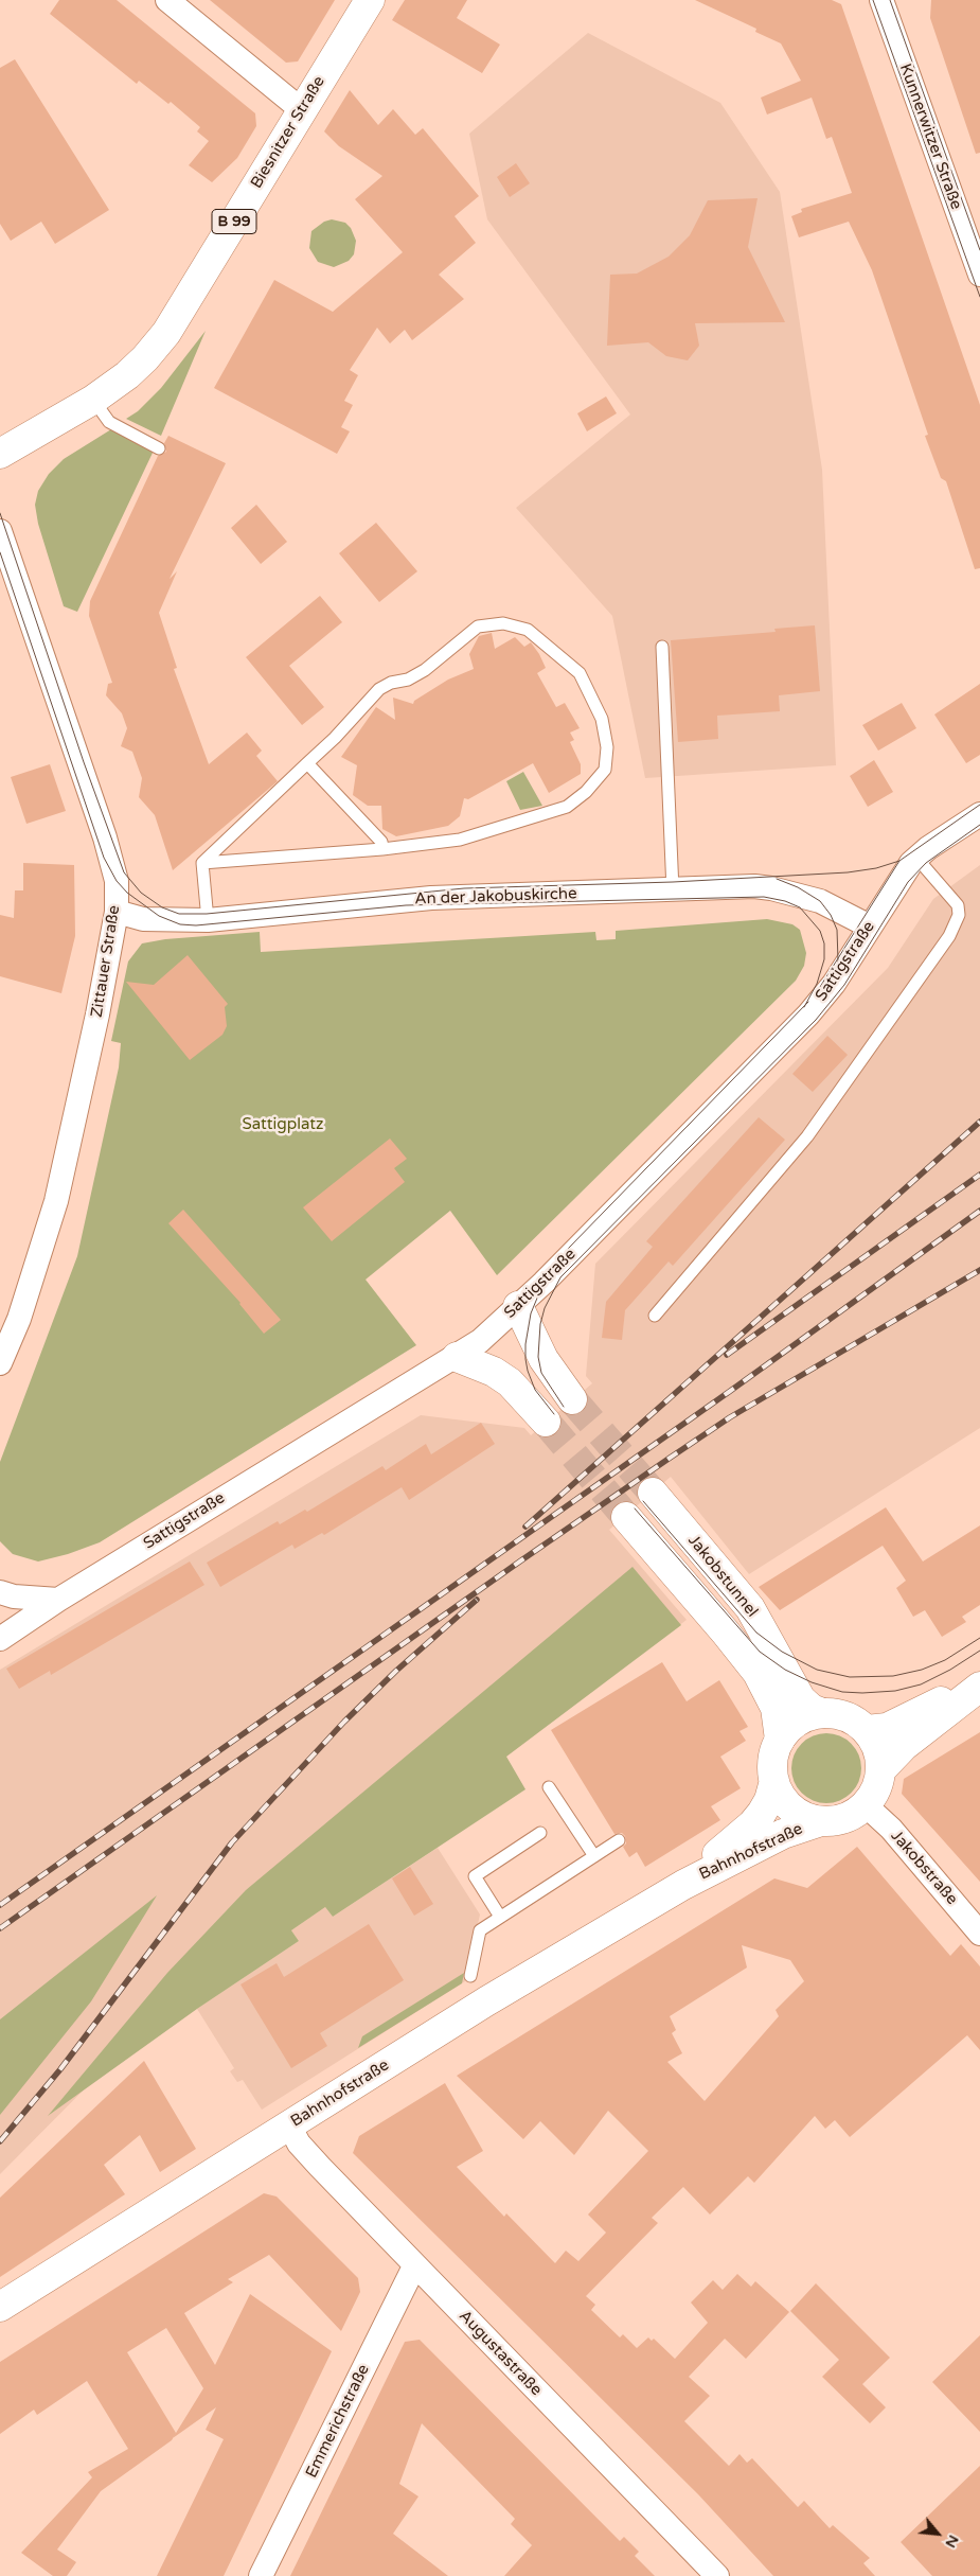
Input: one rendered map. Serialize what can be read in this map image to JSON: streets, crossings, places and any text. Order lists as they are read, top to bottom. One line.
{"streets":{"main road":["Biesnitzer Straße","B 99","Jakobstunnel","Bahnhofstraße"],"street":["Kunnerwitzer Straße","An der Jakobuskirche","Zittauer Straße","Sattigstraße","Jakobstraße","Augustastraße","Emmerichstraße"]},"crossings":[["An der Jakobuskirche","Zittauer Straße"],["An der Jakobuskirche","Sattigstraße"],["Jakobstunnel","Bahnhofstraße"],["Jakobstunnel","Jakobstraße"],["Bahnhofstraße","Jakobstraße"],["Bahnhofstraße","Augustastraße"],["Augustastraße","Emmerichstraße"]],"parks":["Sattigplatz"],"north":"bottom right"}
